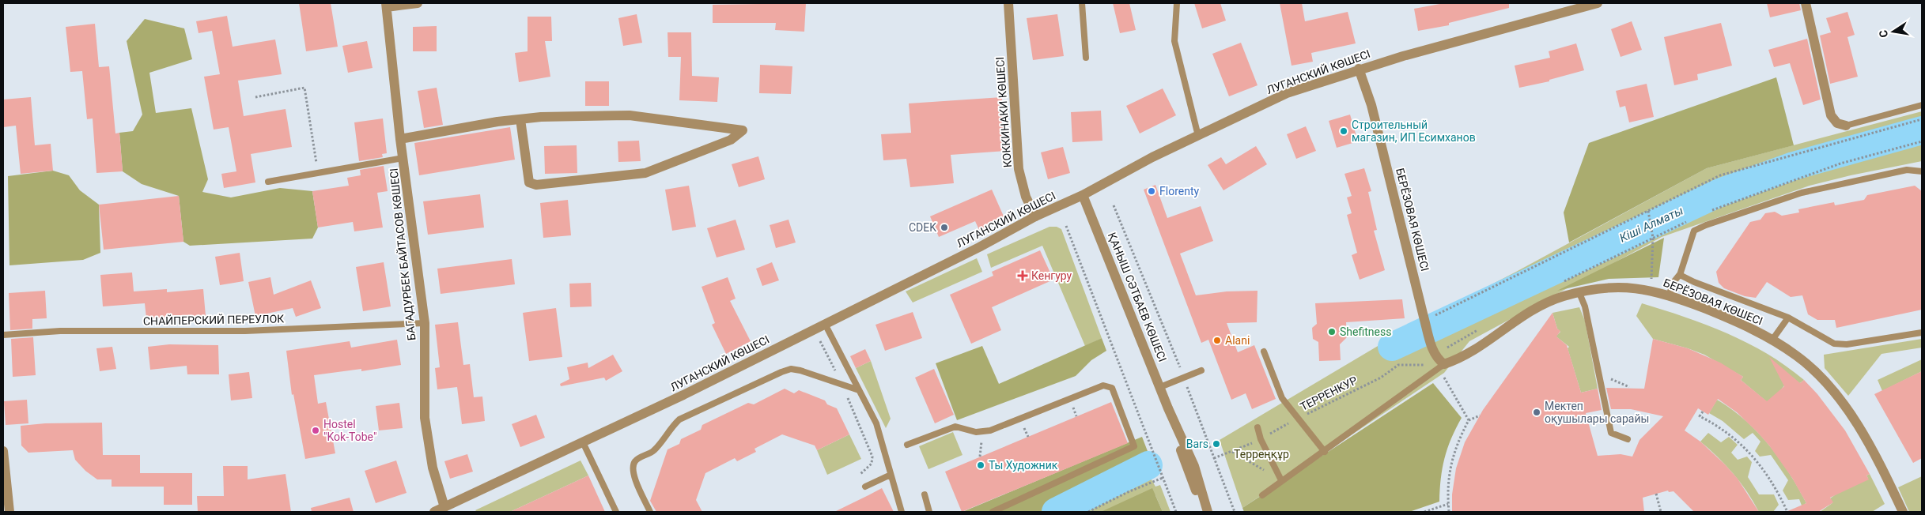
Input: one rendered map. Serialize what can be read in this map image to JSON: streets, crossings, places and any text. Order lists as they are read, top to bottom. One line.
{"streets":{"street":["ЛУГАНСКИЙ КӨШЕСІ","КОККИНАКИ КӨШЕСІ","БЕРЁЗОВАЯ КӨШЕСІ","БАГАДУРБЕК БАЙТАСОВ КӨШЕСІ","ҚАНЫШ СӘТБАЕВ КӨШЕСІ"],"lane":["СНАЙПЕРСКИЙ ПЕРЕУЛОК"],"path":["ТЕРРЕНКУР"]},"crossings":[["ЛУГАНСКИЙ КӨШЕСІ","КОККИНАКИ КӨШЕСІ"],["ЛУГАНСКИЙ КӨШЕСІ","БЕРЁЗОВАЯ КӨШЕСІ"],["ЛУГАНСКИЙ КӨШЕСІ","БАГАДУРБЕК БАЙТАСОВ КӨШЕСІ"],["ЛУГАНСКИЙ КӨШЕСІ","ҚАНЫШ СӘТБАЕВ КӨШЕСІ"],["БЕРЁЗОВАЯ КӨШЕСІ","ТЕРРЕНКУР"],["БАГАДУРБЕК БАЙТАСОВ КӨШЕСІ","СНАЙПЕРСКИЙ ПЕРЕУЛОК"]],"water":["Кіші Алматы"],"parks":["Терреңқұр"],"places":{"other":["Строительный магазин, ИП Есимханов","Florenty","CDEK","Shefitness","Alani","Мектеп оқушылары сарайы","Hostel \"Kok-Tobe\"","Bars","Ты Художник"],"health":["Кенгуру"]},"north":"left"}
